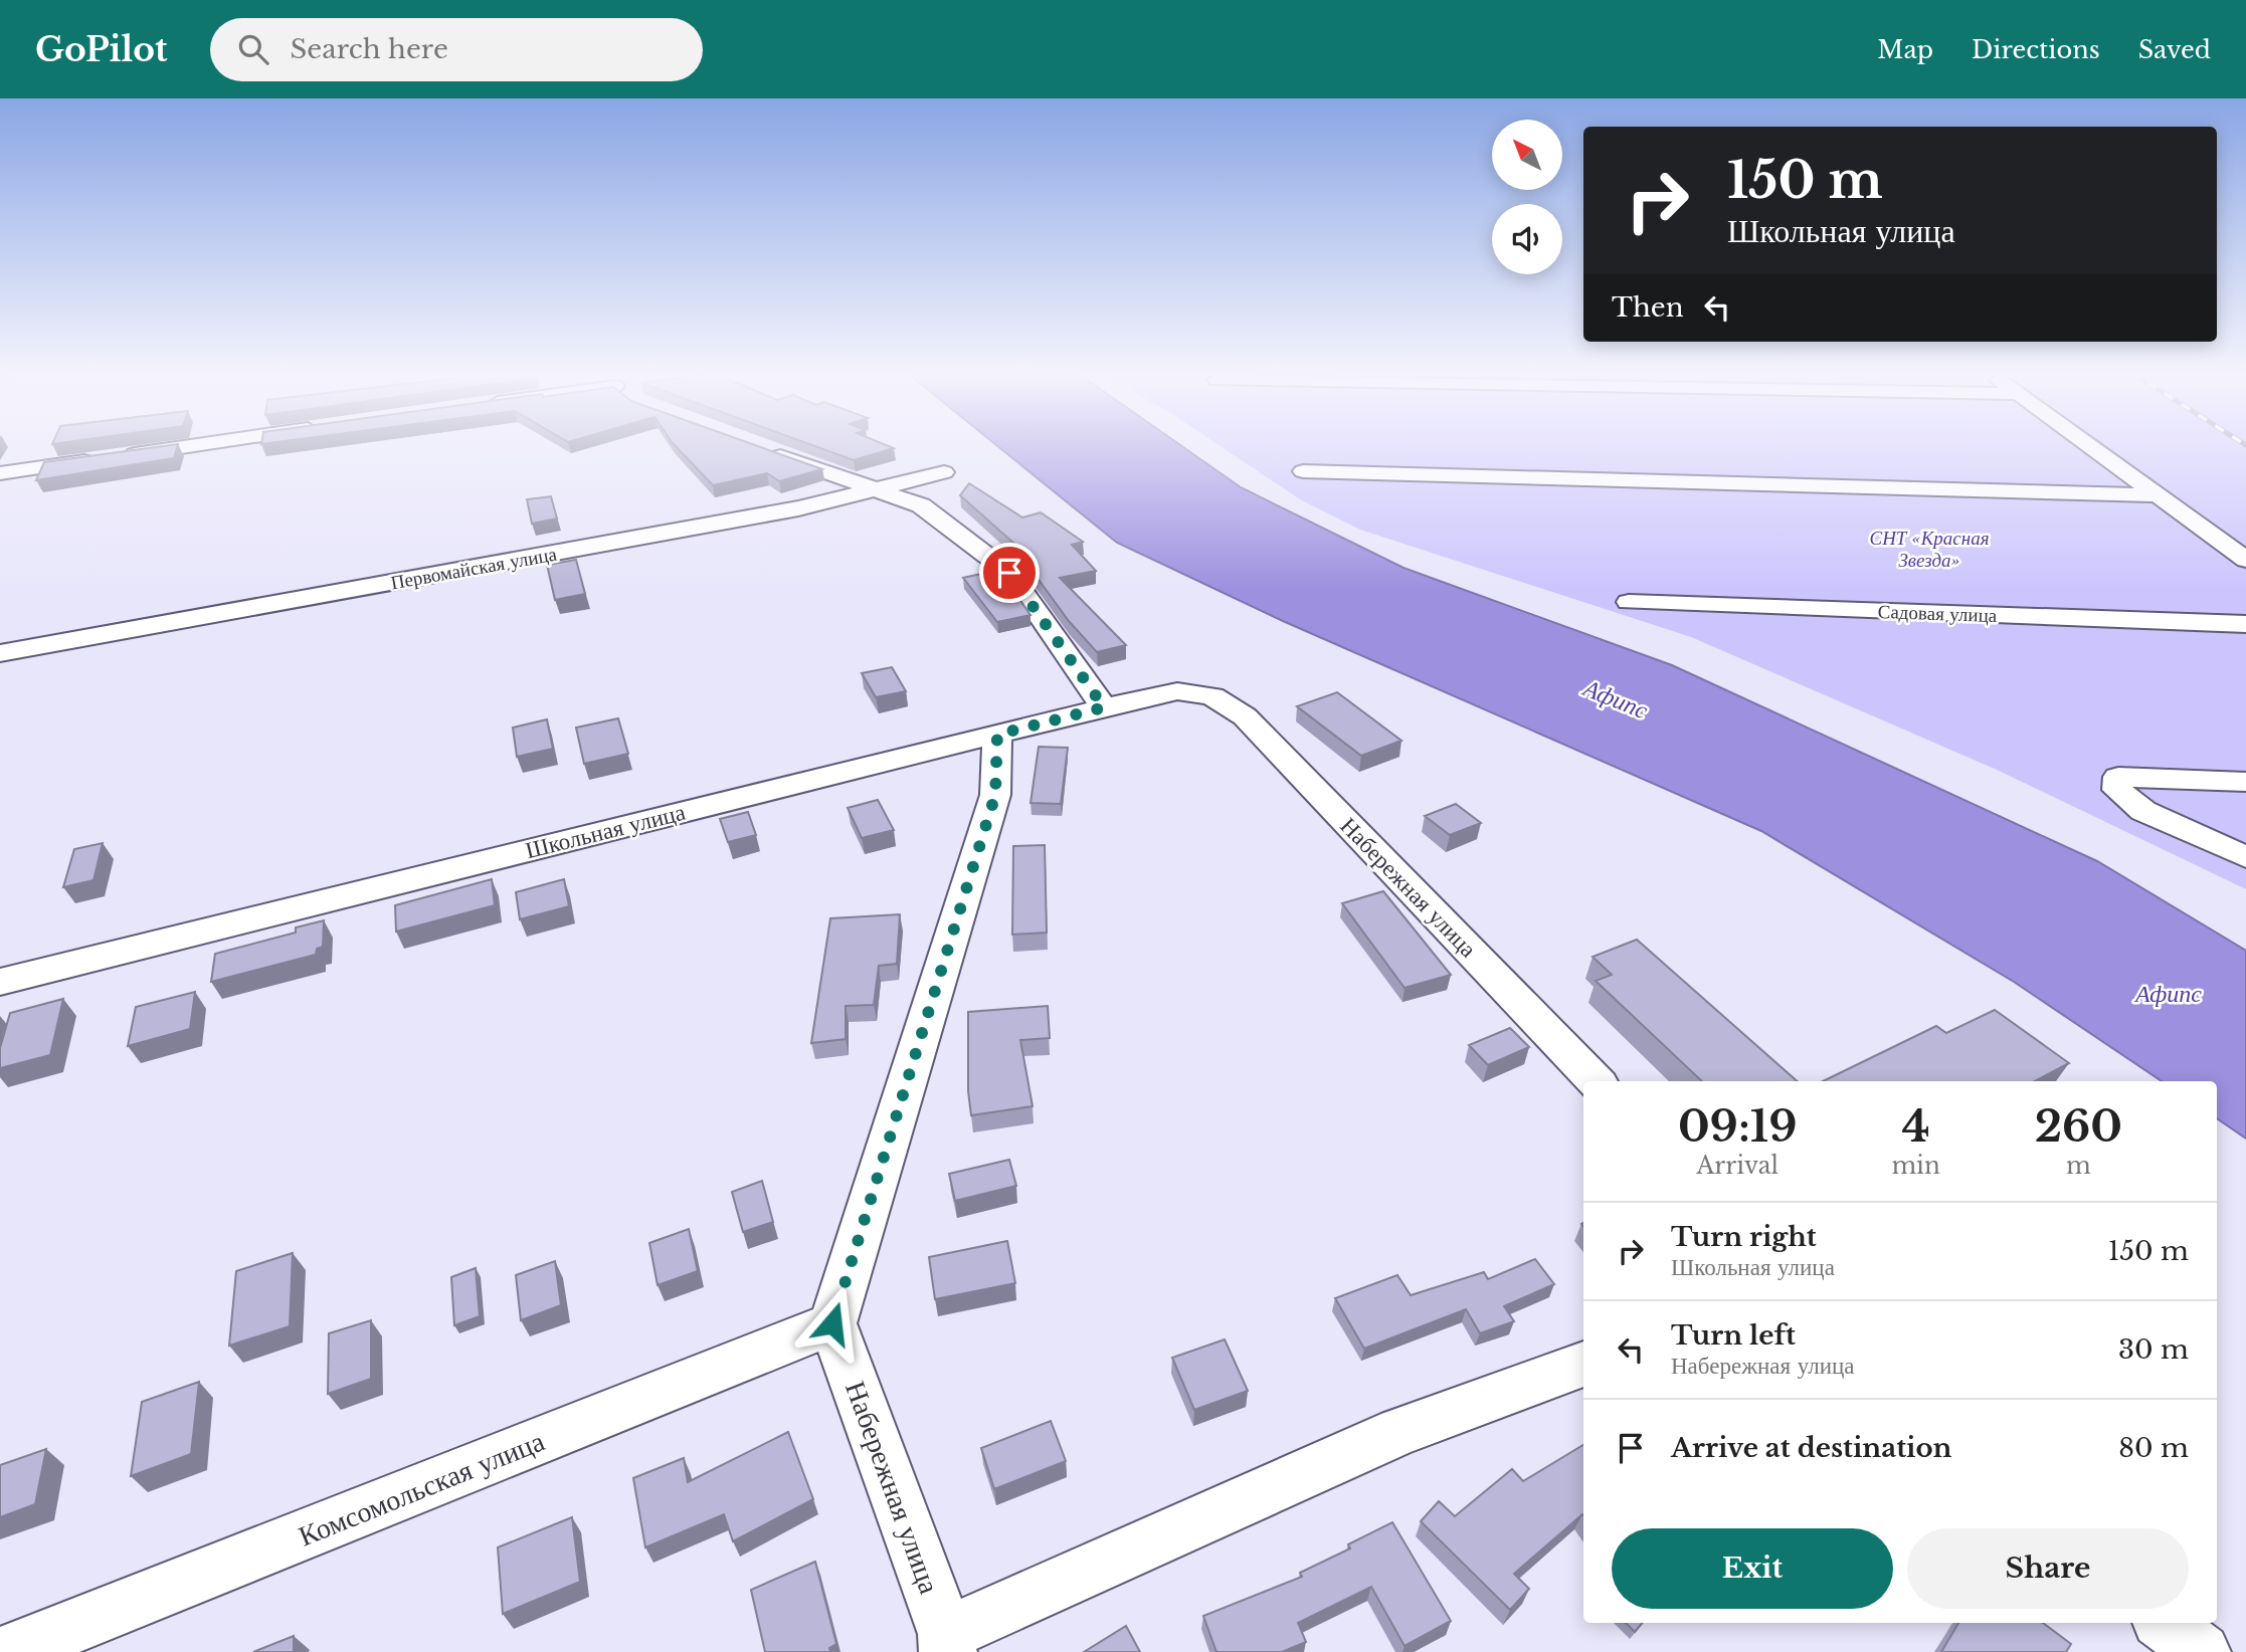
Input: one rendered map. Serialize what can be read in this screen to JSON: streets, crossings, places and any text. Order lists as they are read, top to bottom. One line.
{"streets":{"street":["Первомайская улица","Садовая улица","Школьная улица","Набережная улица","Комсомольская улица"]},"crossings":[["Школьная улица","Набережная улица"],["Набережная улица","Комсомольская улица"]],"water":["Афипс"],"parks":["СНТ «Красная Звезда»"],"north":"top left","page":{"header":"GoPilot","search":"Search here","nav":["Map","Directions","Saved"],"turn":["150 m","Школьная улица"],"then":"Then","eta":["09:19","Arrival","4","min","260","m"],"list":[{"name":"Turn right","note":"Школьная улица","value":"150 m"},{"name":"Turn left","note":"Набережная улица","value":"30 m"},{"name":"Arrive at destination","value":"80 m"}],"buttons":["Exit","Share"]}}
